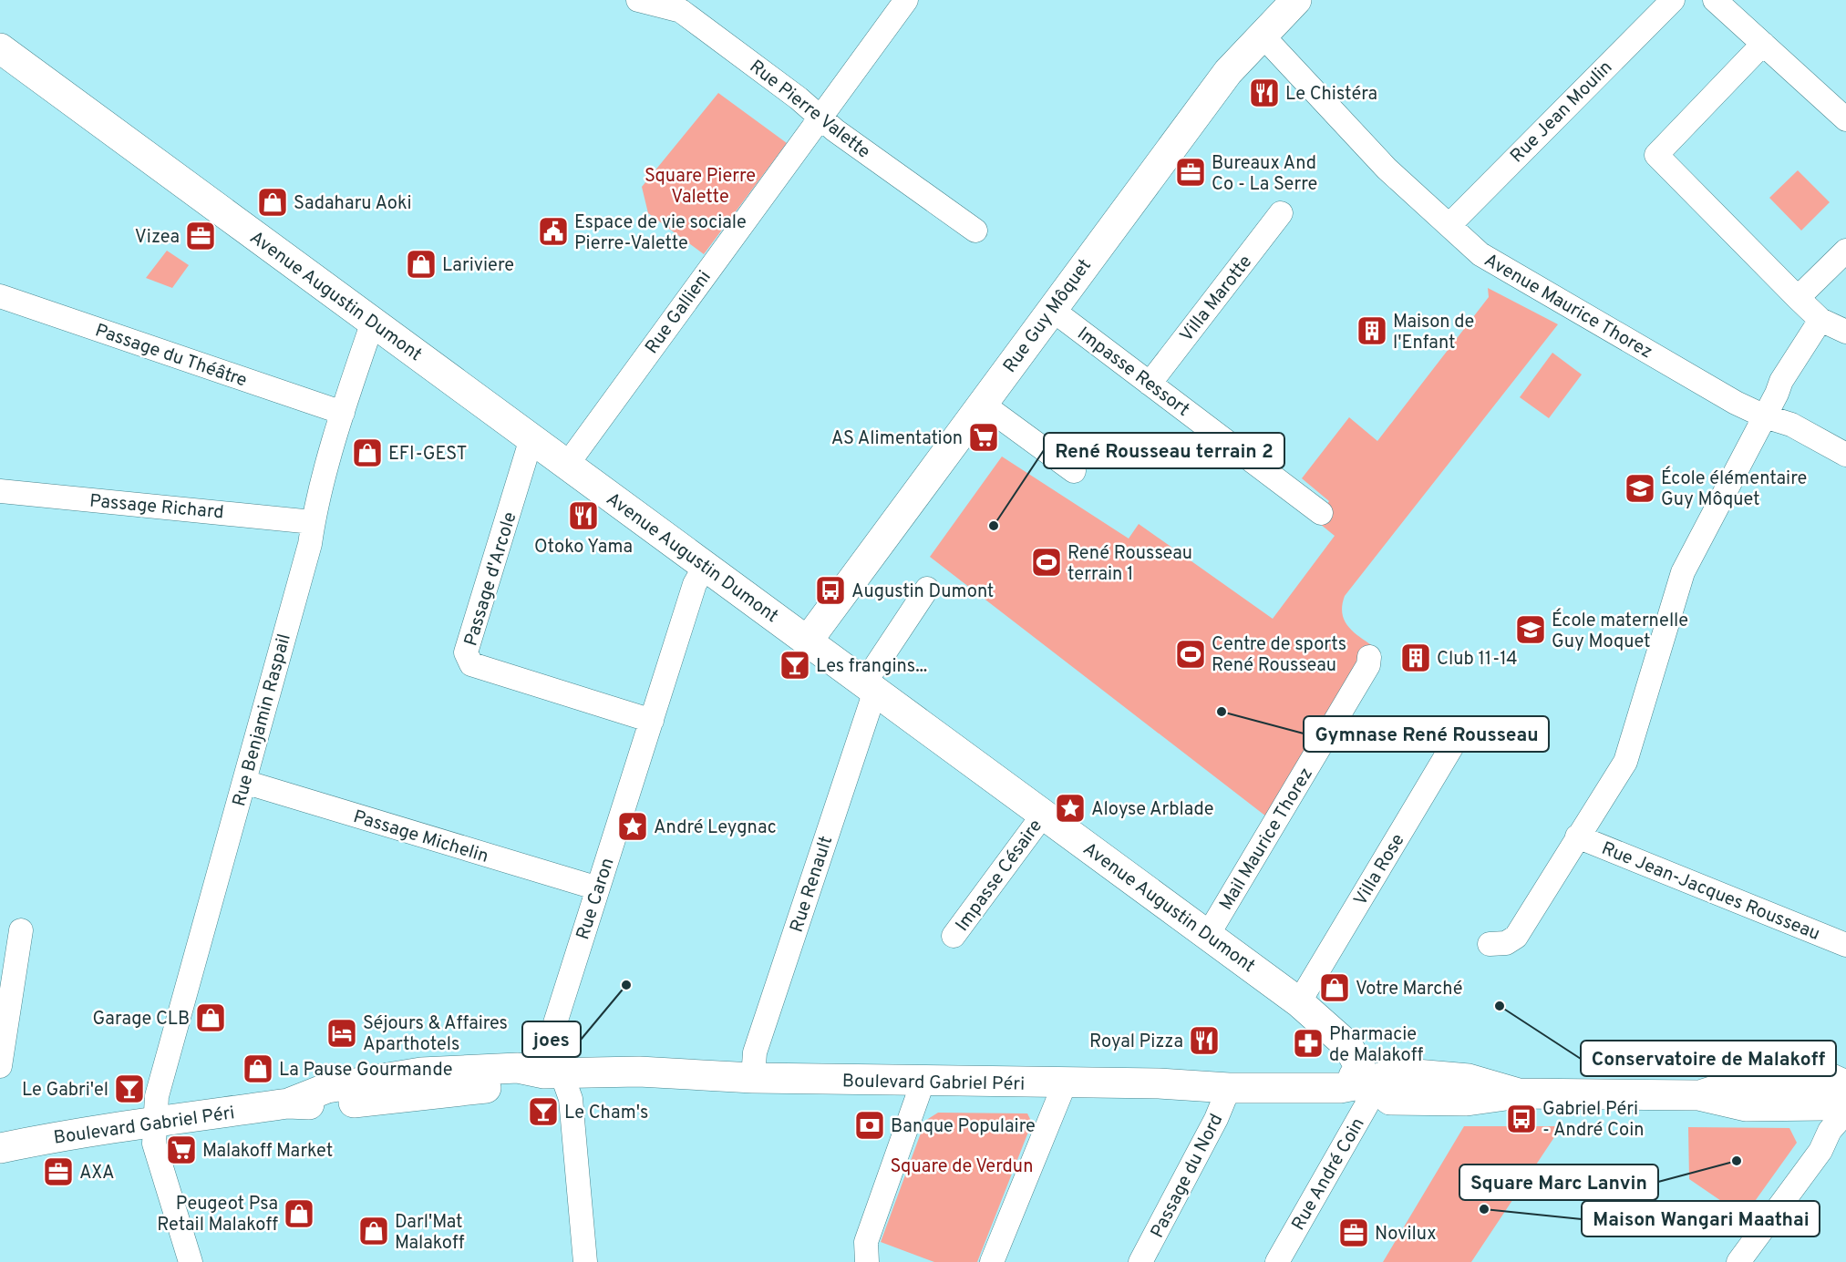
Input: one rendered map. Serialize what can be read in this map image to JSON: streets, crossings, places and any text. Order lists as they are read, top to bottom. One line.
{"streets":{"street":["Rue Pierre Valette","Rue Jean Moulin","Avenue Augustin Dumont","Villa Marotte","Avenue Maurice Thorez","Rue Gallieni","Rue Guy Môquet","Passage du Théâtre","Impasse Ressort","Passage Richard","Passage d'Arcole","Rue Benjamin Raspail","Passage Michelin","Mail Maurice Thorez","Villa Rose","Impasse Césaire","Rue Renault","Rue Jean-Jacques Rousseau","Rue Caron","Boulevard Gabriel Péri","Rue André Coin","Passage du Nord"]},"crossings":[["Rue Pierre Valette","Rue Gallieni"],["Rue Jean Moulin","Avenue Maurice Thorez"],["Avenue Augustin Dumont","Rue Gallieni"],["Avenue Augustin Dumont","Rue Guy Môquet"],["Avenue Augustin Dumont","Passage d'Arcole"],["Avenue Augustin Dumont","Rue Benjamin Raspail"],["Avenue Augustin Dumont","Mail Maurice Thorez"],["Avenue Augustin Dumont","Villa Rose"],["Avenue Augustin Dumont","Impasse Césaire"],["Avenue Augustin Dumont","Rue Renault"],["Avenue Augustin Dumont","Rue Caron"],["Avenue Augustin Dumont","Boulevard Gabriel Péri"],["Avenue Augustin Dumont","Rue André Coin"],["Villa Marotte","Impasse Ressort"],["Avenue Maurice Thorez","Rue Guy Môquet"],["Avenue Maurice Thorez","Rue Jean-Jacques Rousseau"],["Rue Guy Môquet","Impasse Ressort"],["Passage du Théâtre","Rue Benjamin Raspail"],["Passage Richard","Rue Benjamin Raspail"],["Passage d'Arcole","Rue Caron"],["Rue Benjamin Raspail","Passage Michelin"],["Rue Benjamin Raspail","Boulevard Gabriel Péri"],["Passage Michelin","Rue Caron"],["Rue Renault","Boulevard Gabriel Péri"],["Rue Caron","Boulevard Gabriel Péri"],["Boulevard Gabriel Péri","Rue André Coin"],["Boulevard Gabriel Péri","Passage du Nord"]],"parks":["Square Pierre Valette","Square de Verdun"],"places":{"restaurant":["Le Chistéra","Otoko Yama","Royal Pizza"],"office":["Bureaux And Co - La Serre","Vizea","AXA","Novilux"],"shop":["Sadaharu Aoki","Lariviere","EFI-GEST","Votre Marché","Garage CLB","La Pause Gourmande","Peugeot Psa Retail Malakoff","Darl'Mat Malakoff"],"public building":["Espace de vie sociale Pierre-Valette"],"building":["Maison de l'Enfant","Club 11-14"],"supermarket":["AS Alimentation","Malakoff Market"],"school or university":["École élémentaire Guy Môquet","École maternelle Guy Moquet"],"other":["René Rousseau terrain 2","Gymnase René Rousseau","joes","Conservatoire de Malakoff","Square Marc Lanvin","Maison Wangari Maathai"],"sports":["René Rousseau terrain 1","Centre de sports René Rousseau"],"bus stop":["Augustin Dumont","Gabriel Péri - André Coin"],"bar":["Les frangins...","Le Gabri'el","Le Cham's"],"place":["Aloyse Arblade","André Leygnac"],"hotel":["Séjours & Affaires Aparthotels"],"pharmacy":["Pharmacie de Malakoff"],"bank":["Banque Populaire"]}}
